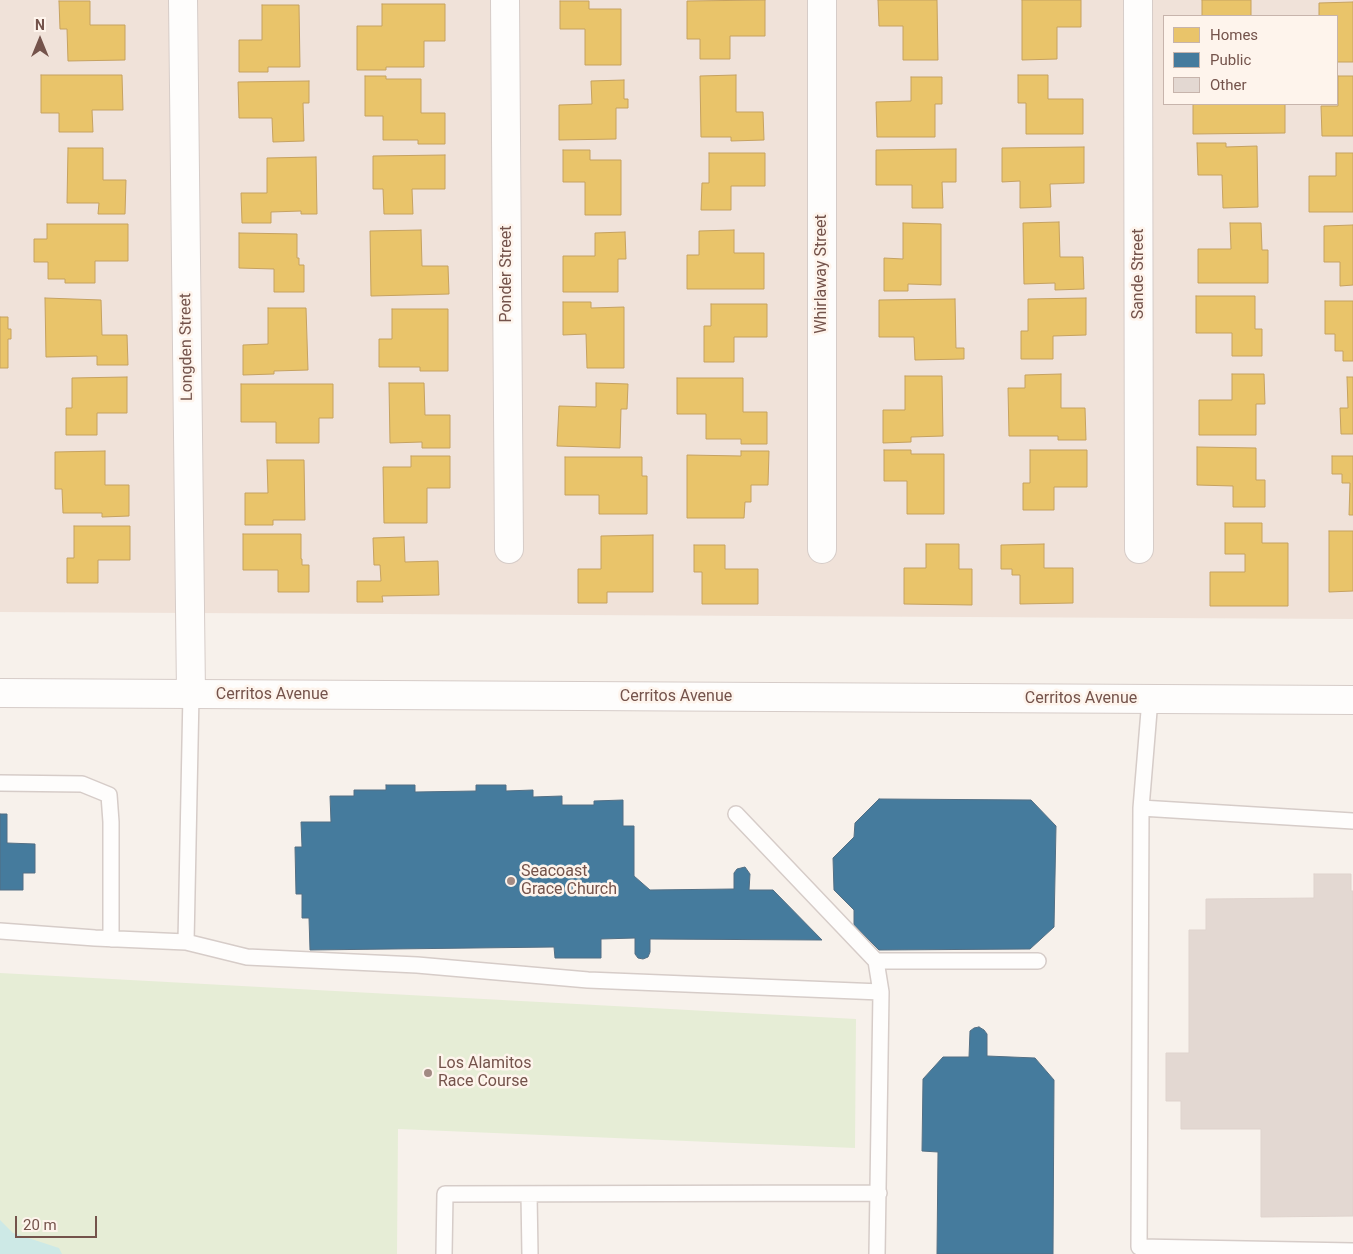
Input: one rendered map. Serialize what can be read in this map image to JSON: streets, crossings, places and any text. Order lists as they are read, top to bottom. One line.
{"streets":{"street":["Ponder Street","Whirlaway Street","Sande Street","Longden Street","Cerritos Avenue"]},"crossings":[["Longden Street","Cerritos Avenue"]],"places":["Seacoast Grace Church","Los Alamitos Race Course"],"legend":["Homes","Public","Other"],"scale_bar":"20 m","north":"top"}
